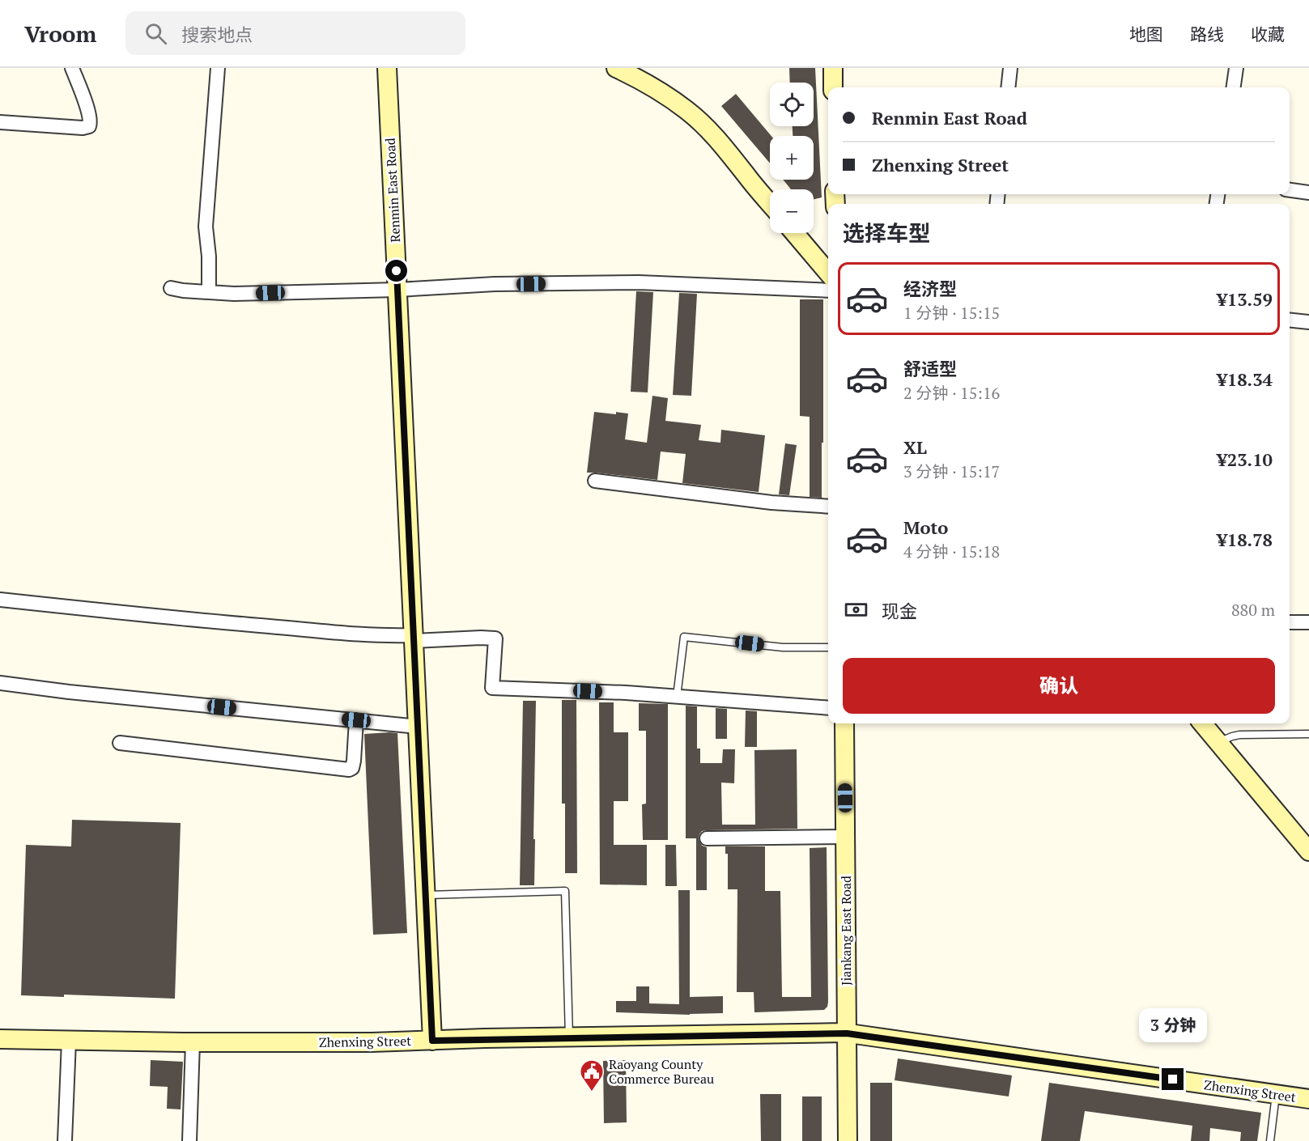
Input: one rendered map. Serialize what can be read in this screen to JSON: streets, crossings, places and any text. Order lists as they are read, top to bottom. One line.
{"streets":{"street":["Renmin East Road","Jiankang East Road","Zhenxing Street"]},"crossings":[["Renmin East Road","Zhenxing Street"],["Jiankang East Road","Zhenxing Street"]],"places":{"public building":["Raoyang County Commerce Bureau"]},"page":{"header":"Vroom","search":"搜索地点","nav":["地图","路线","收藏"],"map_buttons":["+","−"],"banner":["Renmin East Road","Zhenxing Street"],"heading":"选择车型","list":[{"name":"经济型","note":"1 分钟 · 15:15","value":"¥13.59"},{"name":"舒适型","note":"2 分钟 · 15:16","value":"¥18.34"},{"name":"XL","note":"3 分钟 · 15:17","value":"¥23.10"},{"name":"Moto","note":"4 分钟 · 15:18","value":"¥18.78"}],"pay":["现金","880 m"],"buttons":"确认","bubble":"3 分钟"}}
